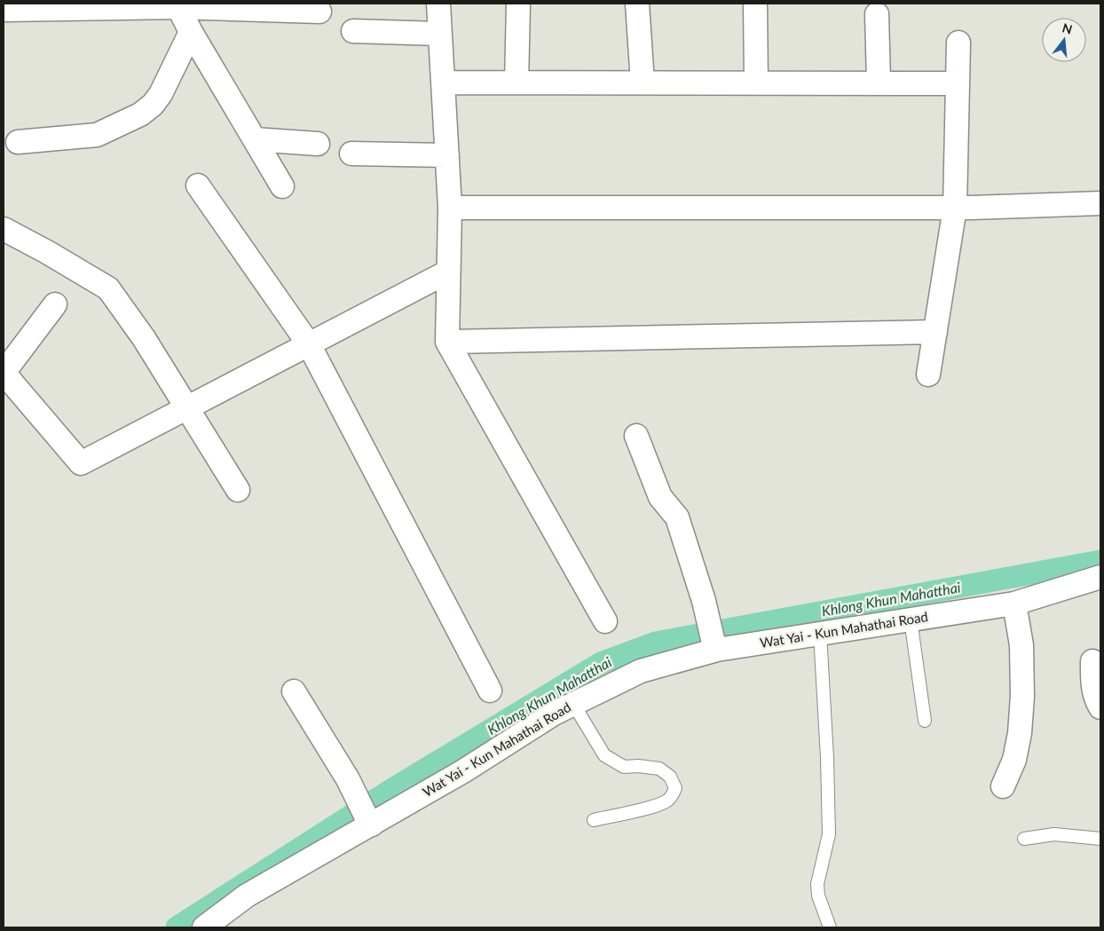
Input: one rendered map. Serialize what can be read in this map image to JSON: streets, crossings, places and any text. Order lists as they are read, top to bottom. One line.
{"streets":{"street":["Wat Yai - Kun Mahathai Road"]},"water":["Khlong Khun Mahatthai"],"north":"top"}
